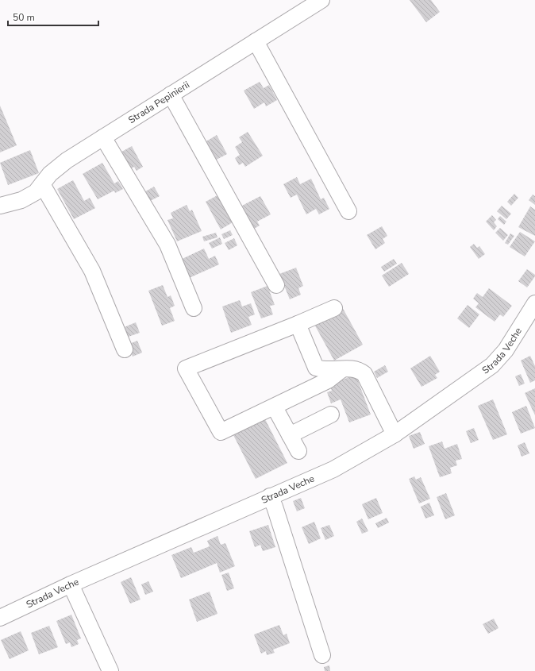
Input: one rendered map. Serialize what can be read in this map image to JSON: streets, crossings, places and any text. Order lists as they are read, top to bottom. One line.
{"streets":{"street":["Strada Pepinierii","Strada Veche"]},"scale_bar":"50 m"}
